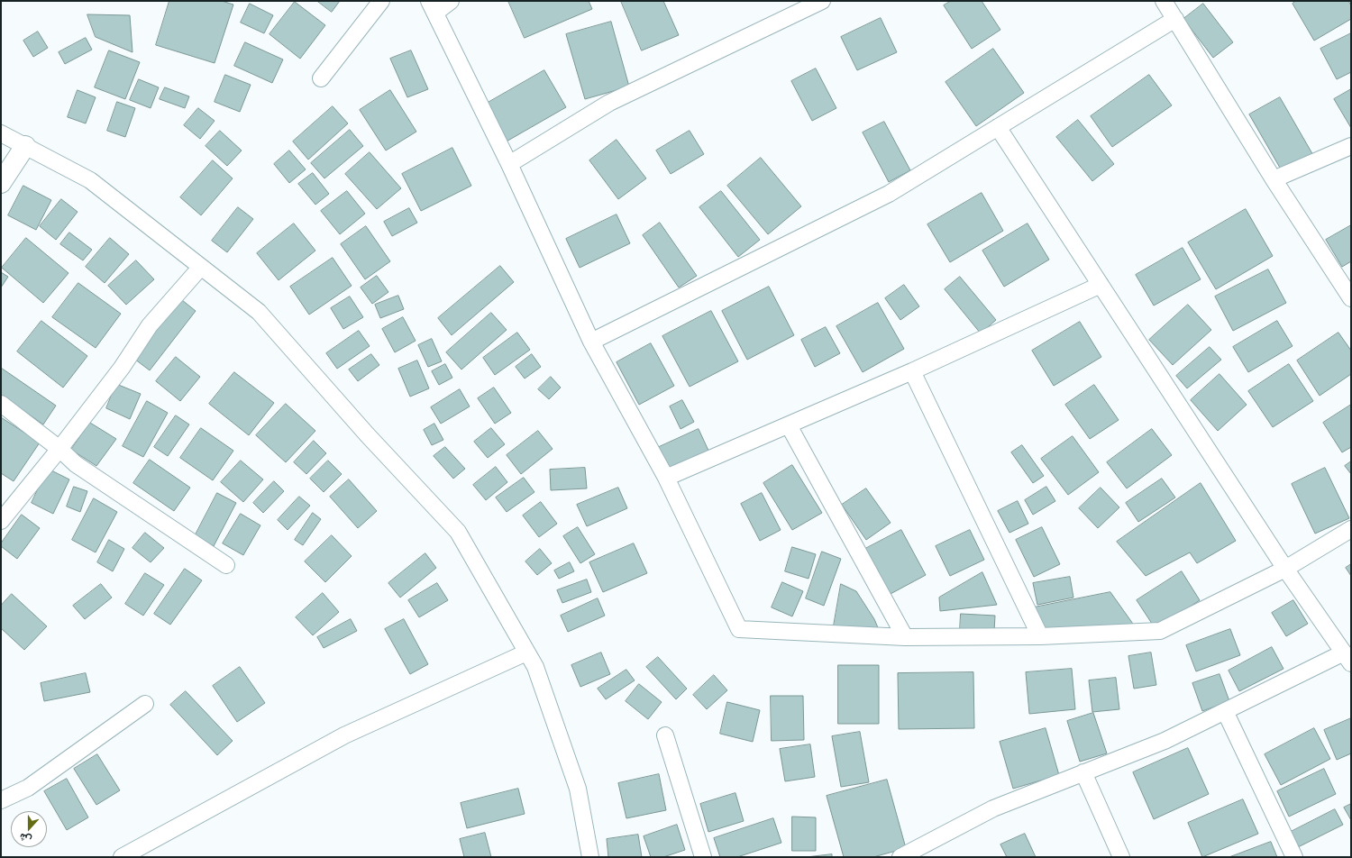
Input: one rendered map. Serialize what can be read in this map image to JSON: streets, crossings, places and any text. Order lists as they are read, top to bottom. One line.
{"north":"bottom"}
